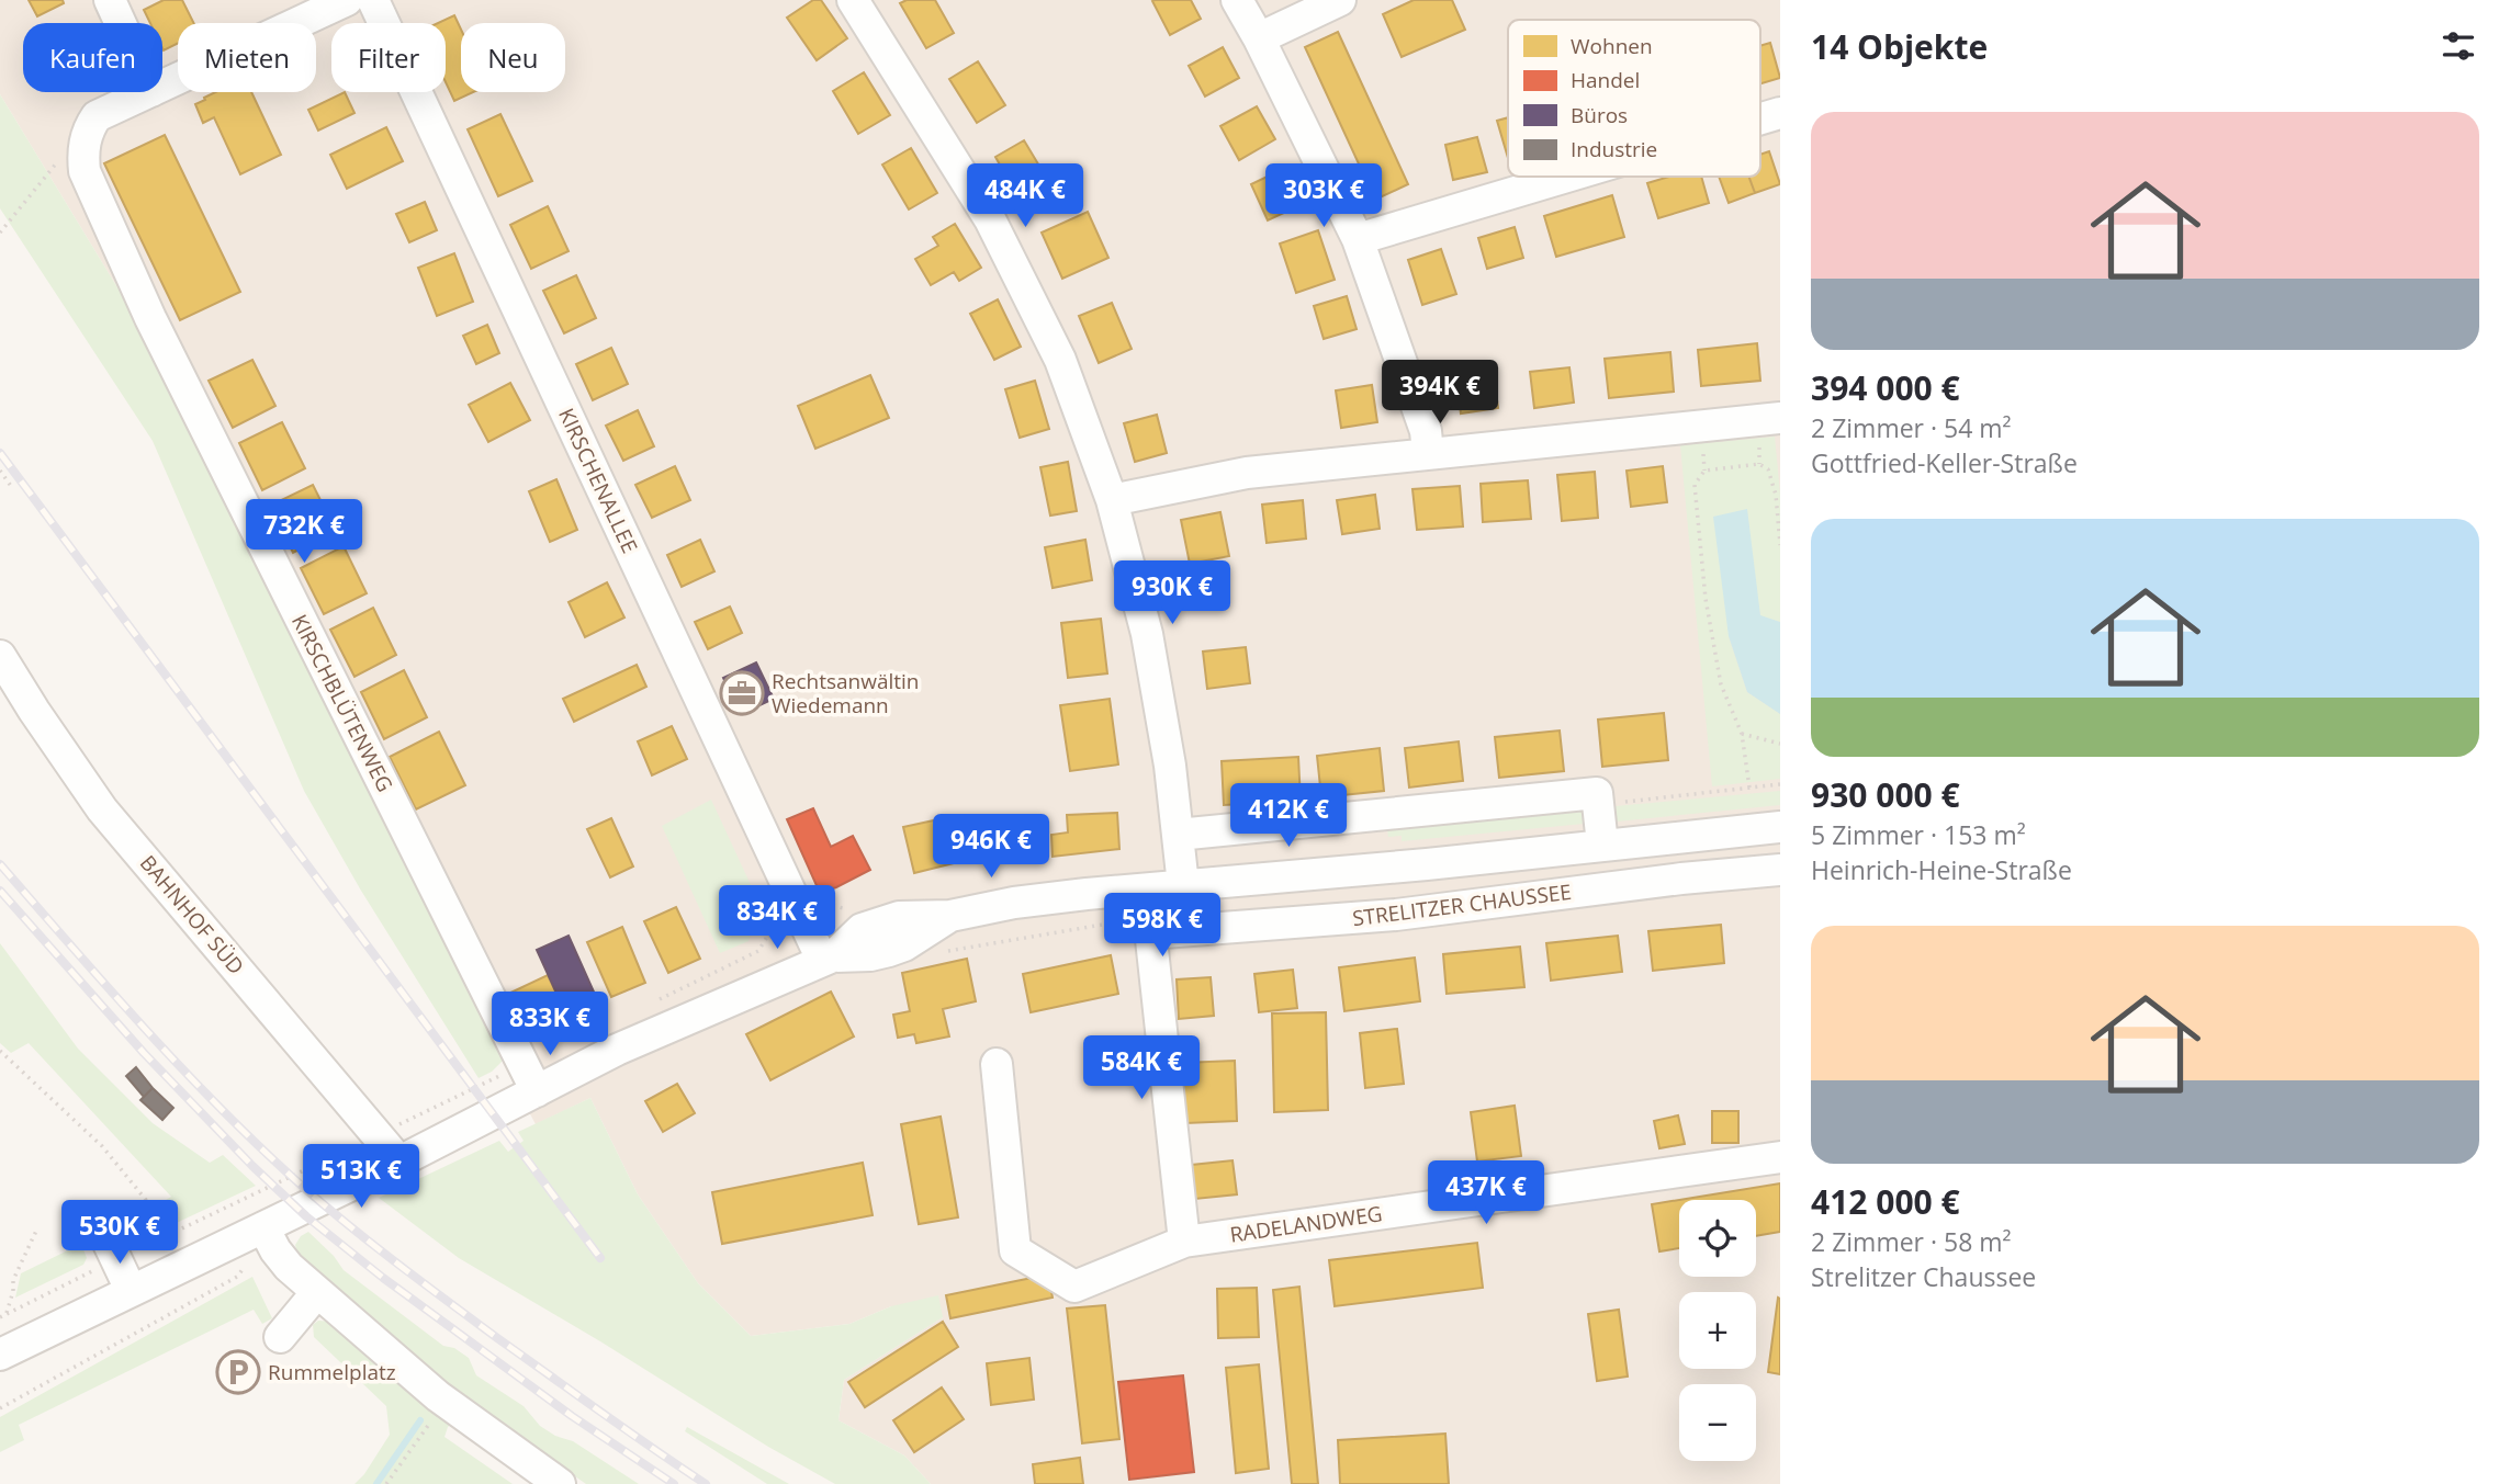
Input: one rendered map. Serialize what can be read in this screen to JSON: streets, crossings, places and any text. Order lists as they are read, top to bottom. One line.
{"streets":{"street":["KIRSCHENALLEE","KIRSCHBLÜTENWEG","STRELITZER CHAUSSEE","BAHNHOF SÜD","RADELANDWEG"]},"crossings":[["KIRSCHENALLEE","STRELITZER CHAUSSEE"],["KIRSCHBLÜTENWEG","STRELITZER CHAUSSEE"],["STRELITZER CHAUSSEE","BAHNHOF SÜD"]],"places":{"office":["Rechtsanwältin Wiedemann"],"parking":["Rummelplatz"]},"legend":["Wohnen","Handel","Büros","Industrie"],"page":{"heading":"14 Objekte","chip":["Kaufen","Mieten","Filter","Neu"],"list":[{"name":"394 000 €","note":"2 Zimmer · 54 m² · Gottfried-Keller-Straße"},{"name":"930 000 €","note":"5 Zimmer · 153 m² · Heinrich-Heine-Straße"},{"name":"412 000 €","note":"2 Zimmer · 58 m² · Strelitzer Chaussee"}],"price":["484K €","303K €","394K €","732K €","930K €","412K €","946K €","834K €","598K €","833K €","584K €","513K €","437K €","530K €"],"map_buttons":["+","−"]}}
